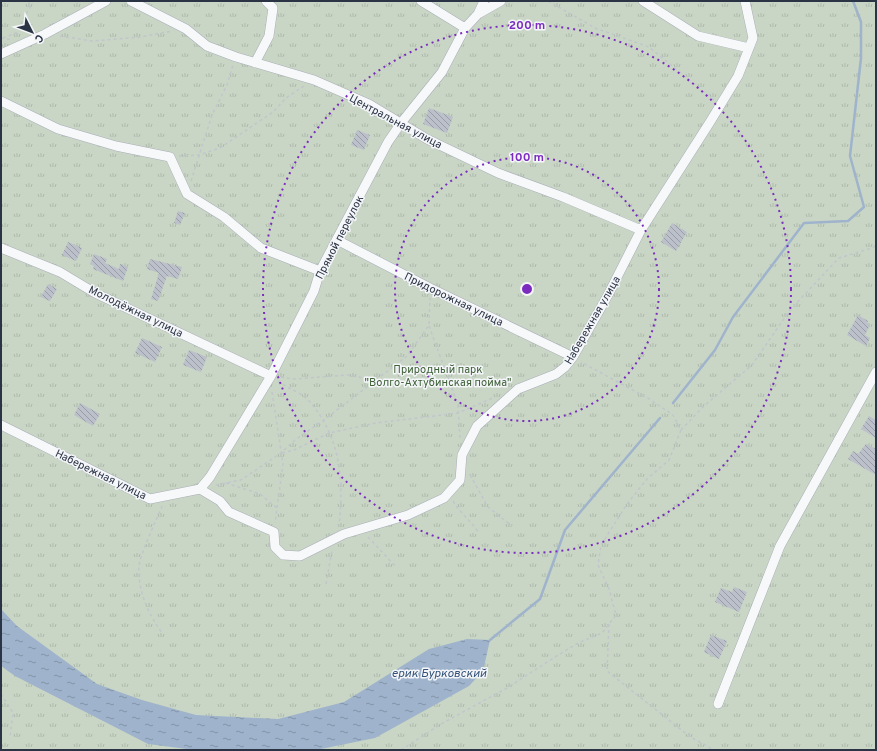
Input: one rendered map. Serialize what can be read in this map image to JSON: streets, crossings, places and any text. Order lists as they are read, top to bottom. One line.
{"streets":{"street":["Центральная улица","Прямой переулок","Придорожная улица","Молодёжная улица","Набережная улица"]},"crossings":[["Центральная улица","Прямой переулок"],["Центральная улица","Набережная улица"],["Прямой переулок","Придорожная улица"],["Прямой переулок","Молодёжная улица"],["Прямой переулок","Набережная улица"],["Придорожная улица","Набережная улица"]],"water":["ерик Бурковский"],"parks":["Природный парк \"Волго-Ахтубинская пойма\""],"north":"bottom right","rings":["200 m","100 m"]}
